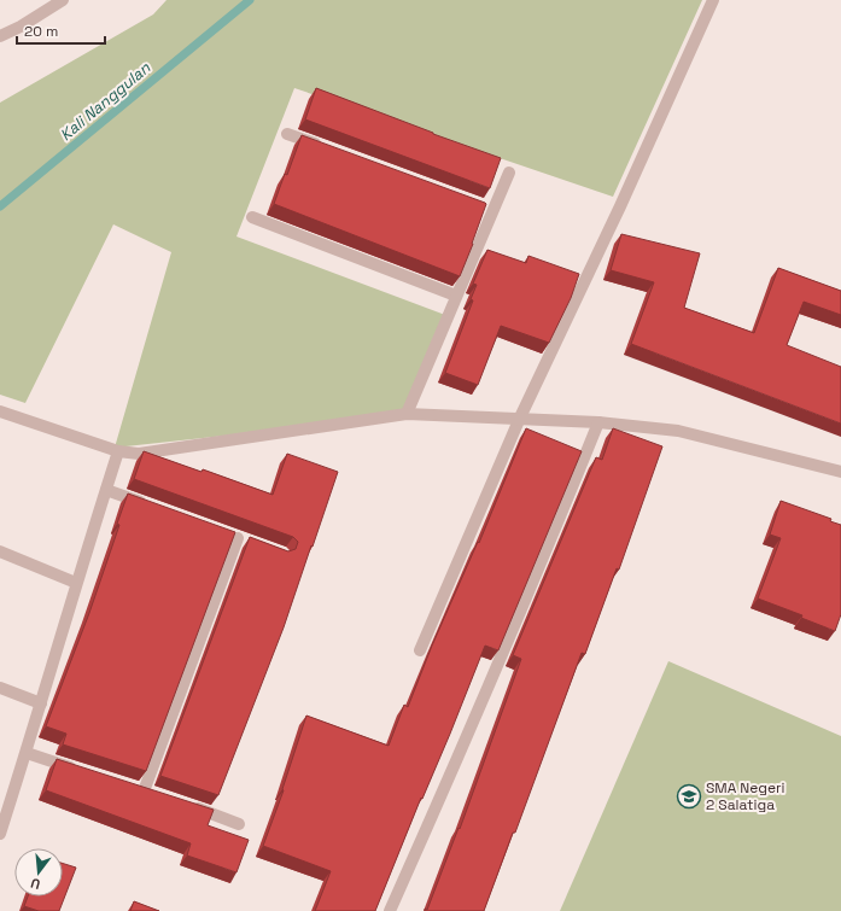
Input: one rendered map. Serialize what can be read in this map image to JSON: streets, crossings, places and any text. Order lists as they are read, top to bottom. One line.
{"water":["Kali Nanggulan"],"places":{"school or university":["SMA Negeri 2 Salatiga"]},"scale_bar":"20 m","north":"bottom"}
